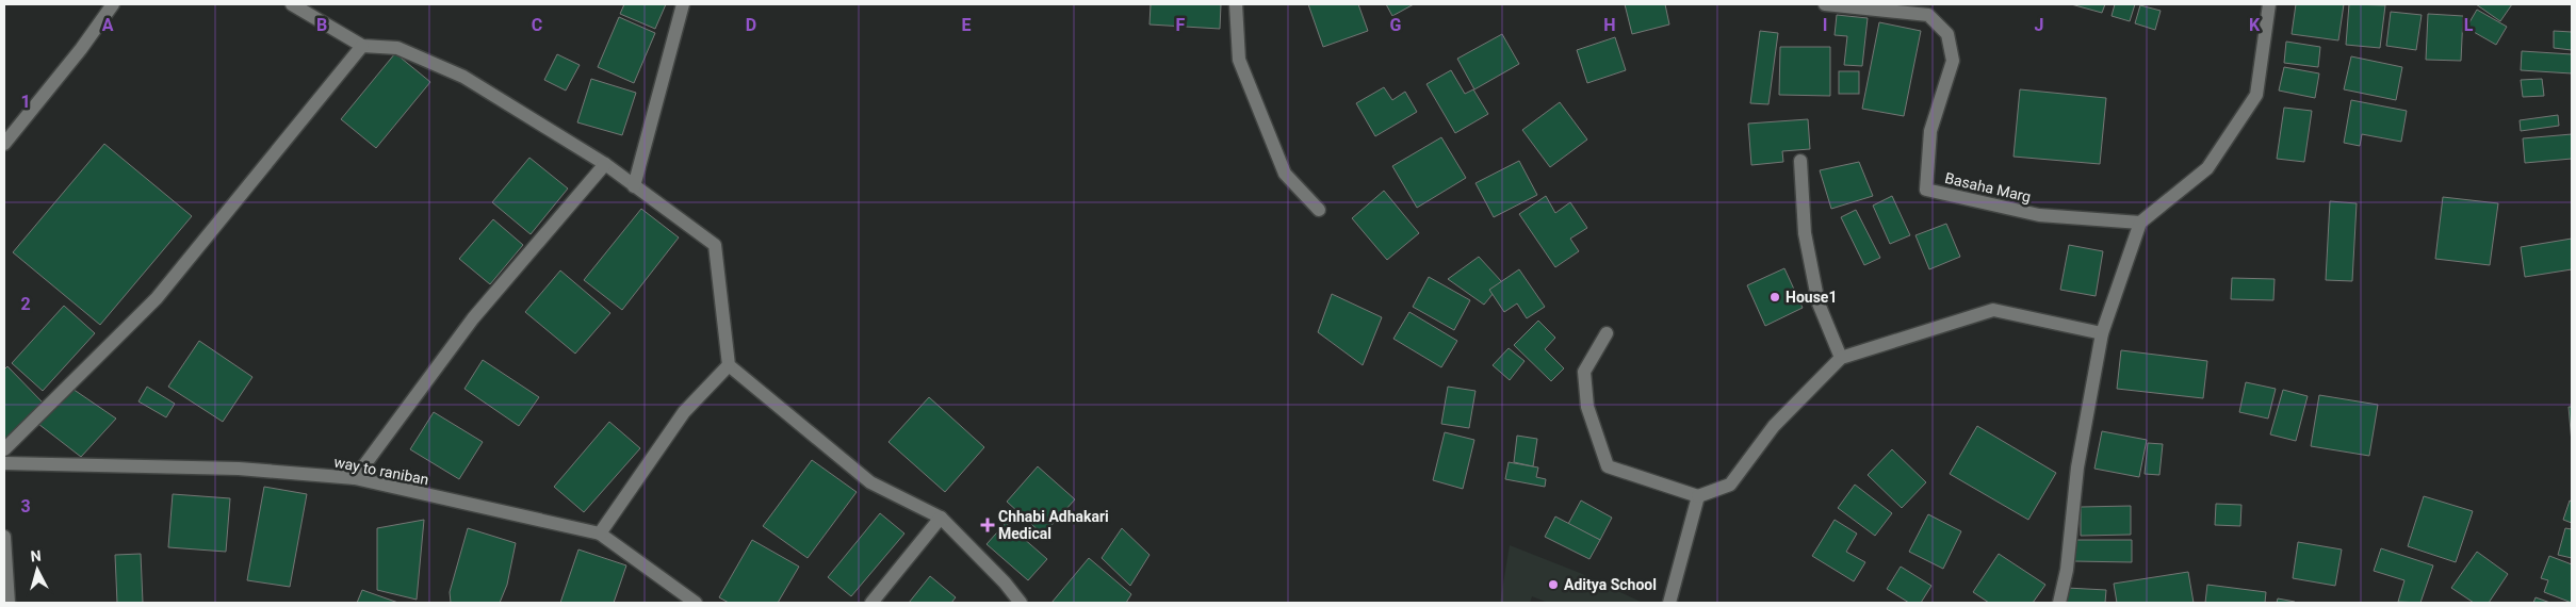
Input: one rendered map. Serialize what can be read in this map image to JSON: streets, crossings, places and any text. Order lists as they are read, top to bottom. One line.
{"streets":{"street":["Basaha Marg","way to raniban"]},"places":{"other":["House1","Aditya School"],"health":["Chhabi Adhakari Medical"]},"north":"top","grid":{"columns":["A","B","C","D","E","F","G","H","I","J","K","L"],"rows":["1","2","3"]}}
